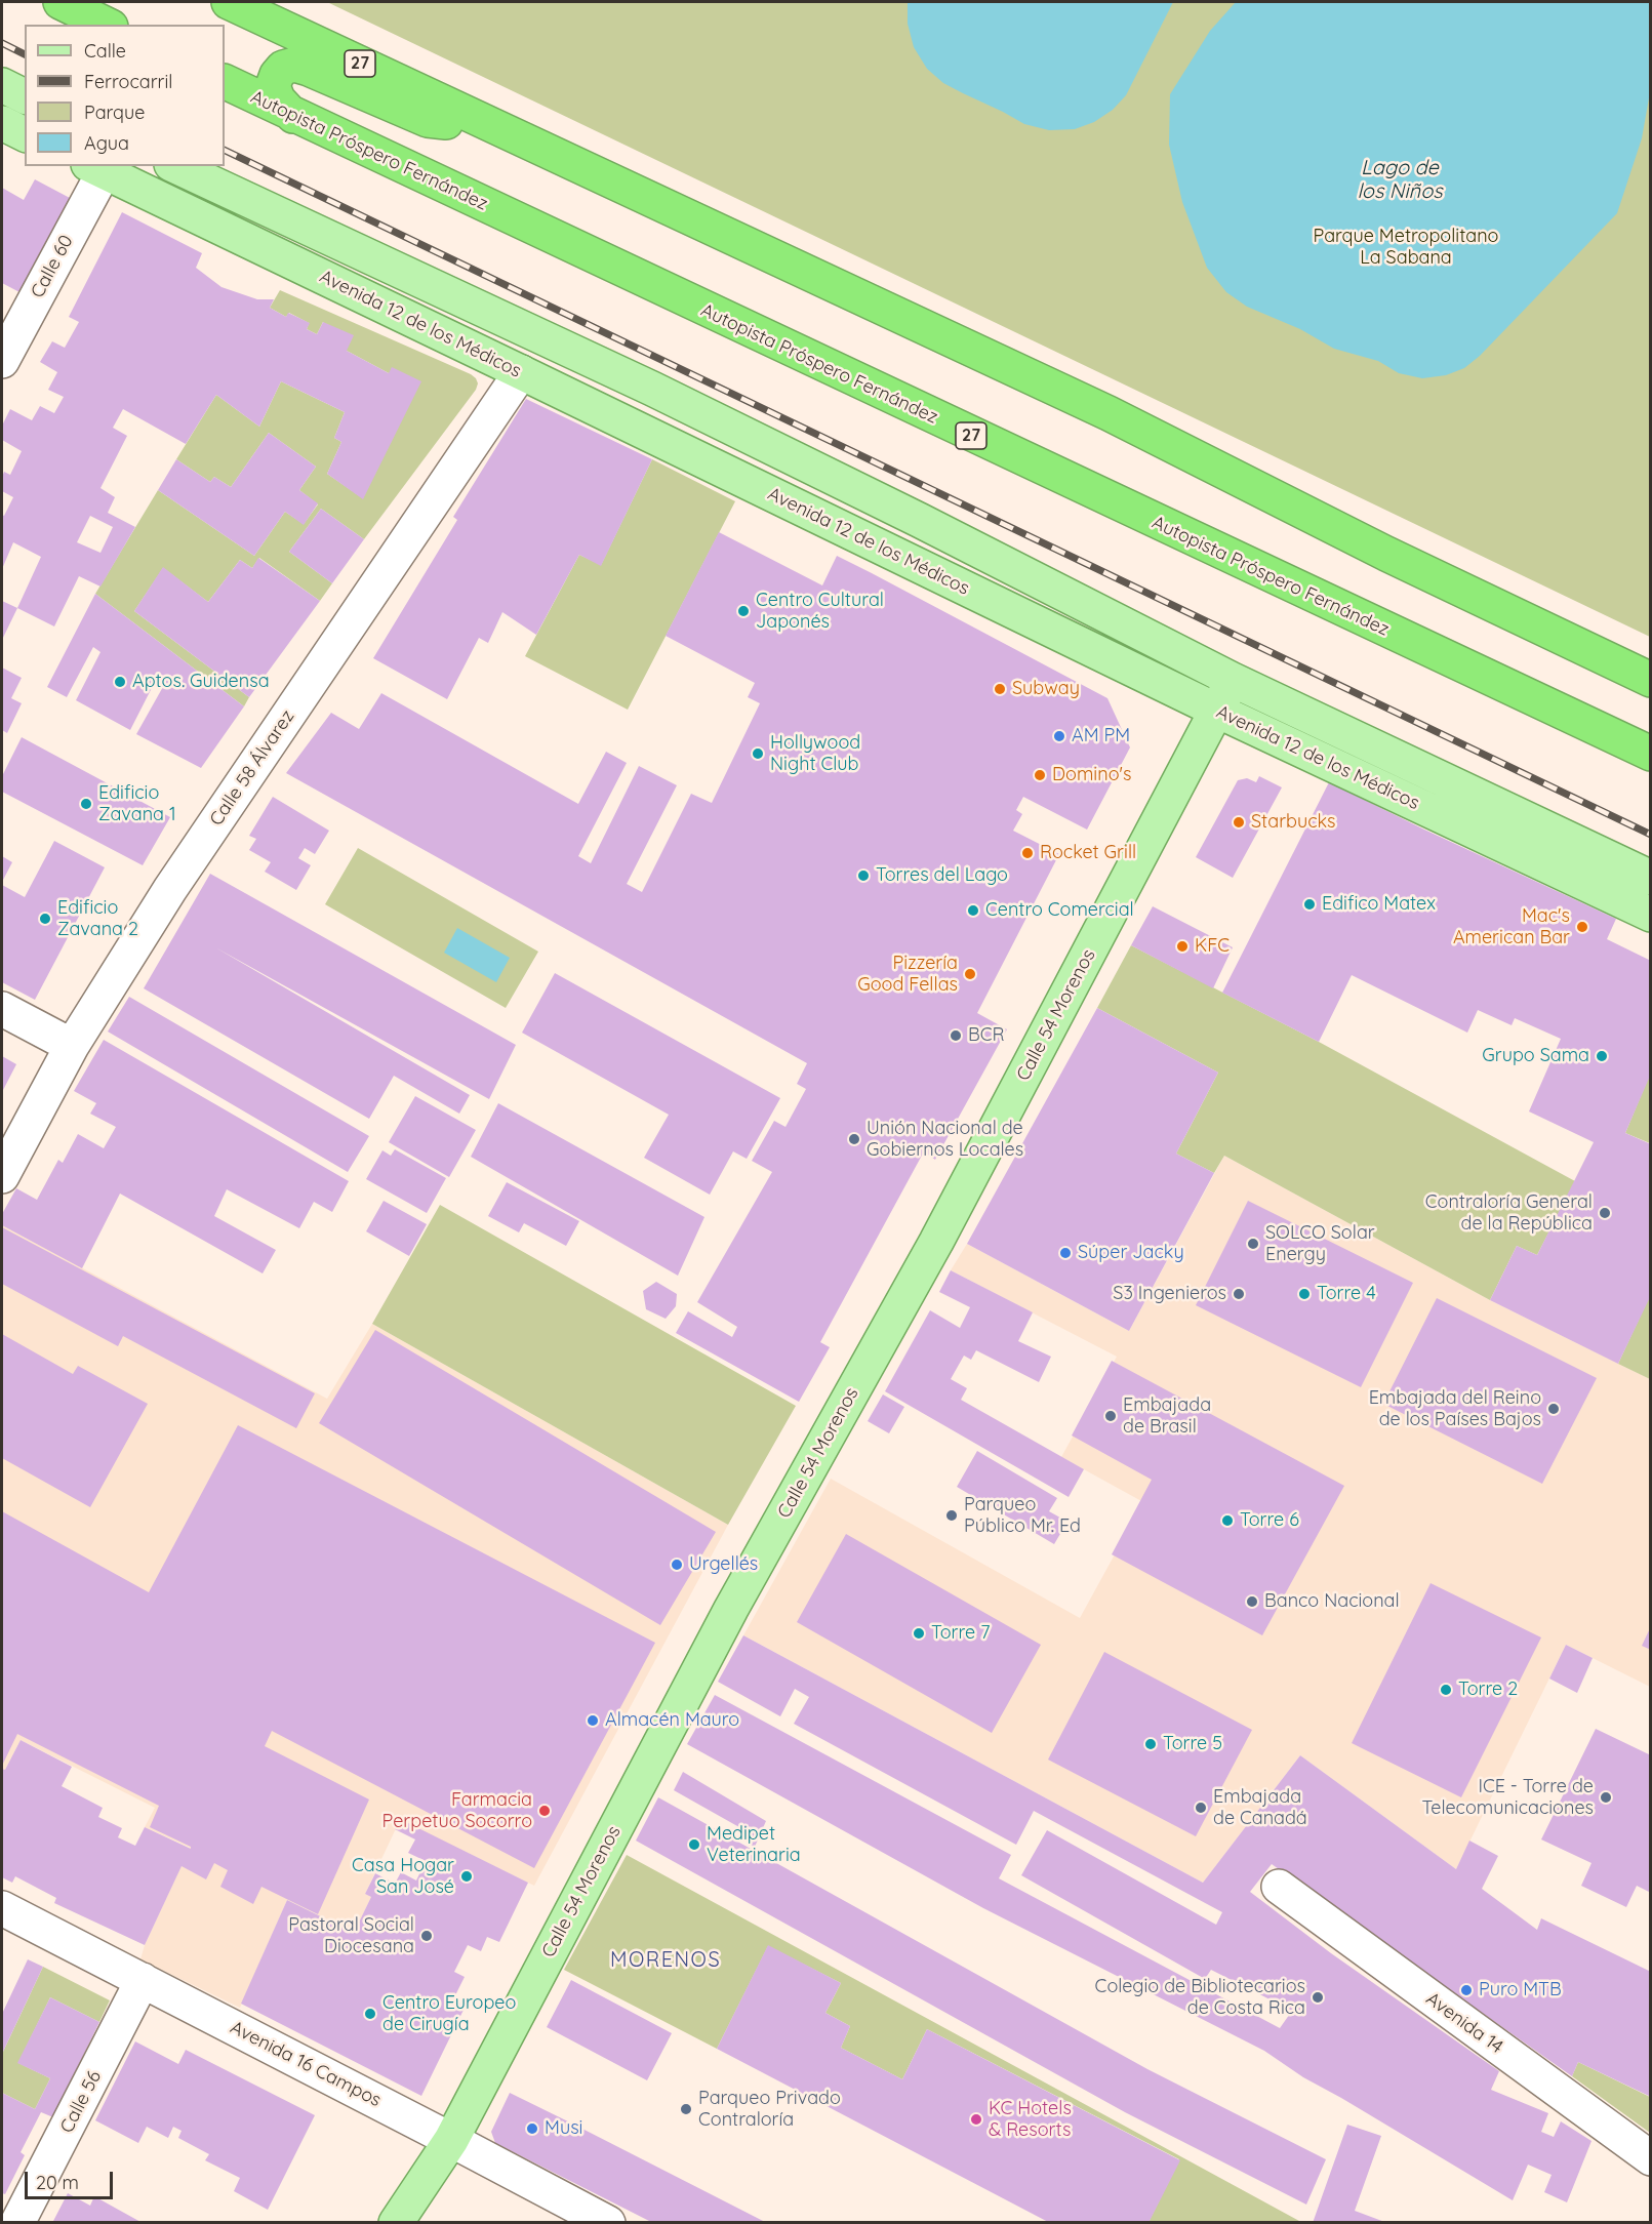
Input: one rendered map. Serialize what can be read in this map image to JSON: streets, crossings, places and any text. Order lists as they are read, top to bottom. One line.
{"streets":{"highway":["27","Autopista Próspero Fernández"],"main road":["Avenida 12 de los Médicos","Calle 54 Morenos"],"street":["Calle 60","Calle 58 Álvarez","Avenida 14","Avenida 16 Campos","Calle 56"]},"crossings":[["Calle 60","Avenida 12 de los Médicos"],["Avenida 12 de los Médicos","Calle 58 Álvarez"],["Avenida 12 de los Médicos","Calle 54 Morenos"],["Calle 54 Morenos","Avenida 16 Campos"],["Avenida 16 Campos","Calle 56"]],"districts":["MORENOS"],"water":["Lago de los Niños"],"parks":["Parque Metropolitano La Sabana"],"places":["Centro Cultural Japonés","Aptos. Guidensa","Subway","AM PM","Hollywood Night Club","Domino's","Edificio Zavana 1","Starbucks","Rocket Grill","Torres del Lago","Edifico Matex","Centro Comercial","Edificio Zavana 2","Mac's American Bar","KFC","Pizzería Good Fellas","BCR","Grupo Sama","Unión Nacional de Gobiernos Locales","Contraloría General de la República","SOLCO Solar Energy","Súper Jacky","S3 Ingenieros","Torre 4","Embajada del Reino de los Países Bajos","Embajada de Brasil","Parqueo Público Mr. Ed","Torre 6","Urgellés","Banco Nacional","Torre 7","Torre 2","Almacén Mauro","Torre 5","ICE - Torre de Telecomunicaciones","Embajada de Canadá","Farmacia Perpetuo Socorro","Medipet Veterinaria","Casa Hogar San José","Pastoral Social Diocesana","Puro MTB","Colegio de Bibliotecarios de Costa Rica","Centro Europeo de Cirugía","Parqueo Privado Contraloría","KC Hotels & Resorts","Musi"],"legend":["Calle","Ferrocarril","Parque","Agua"],"scale_bar":"20 m"}
